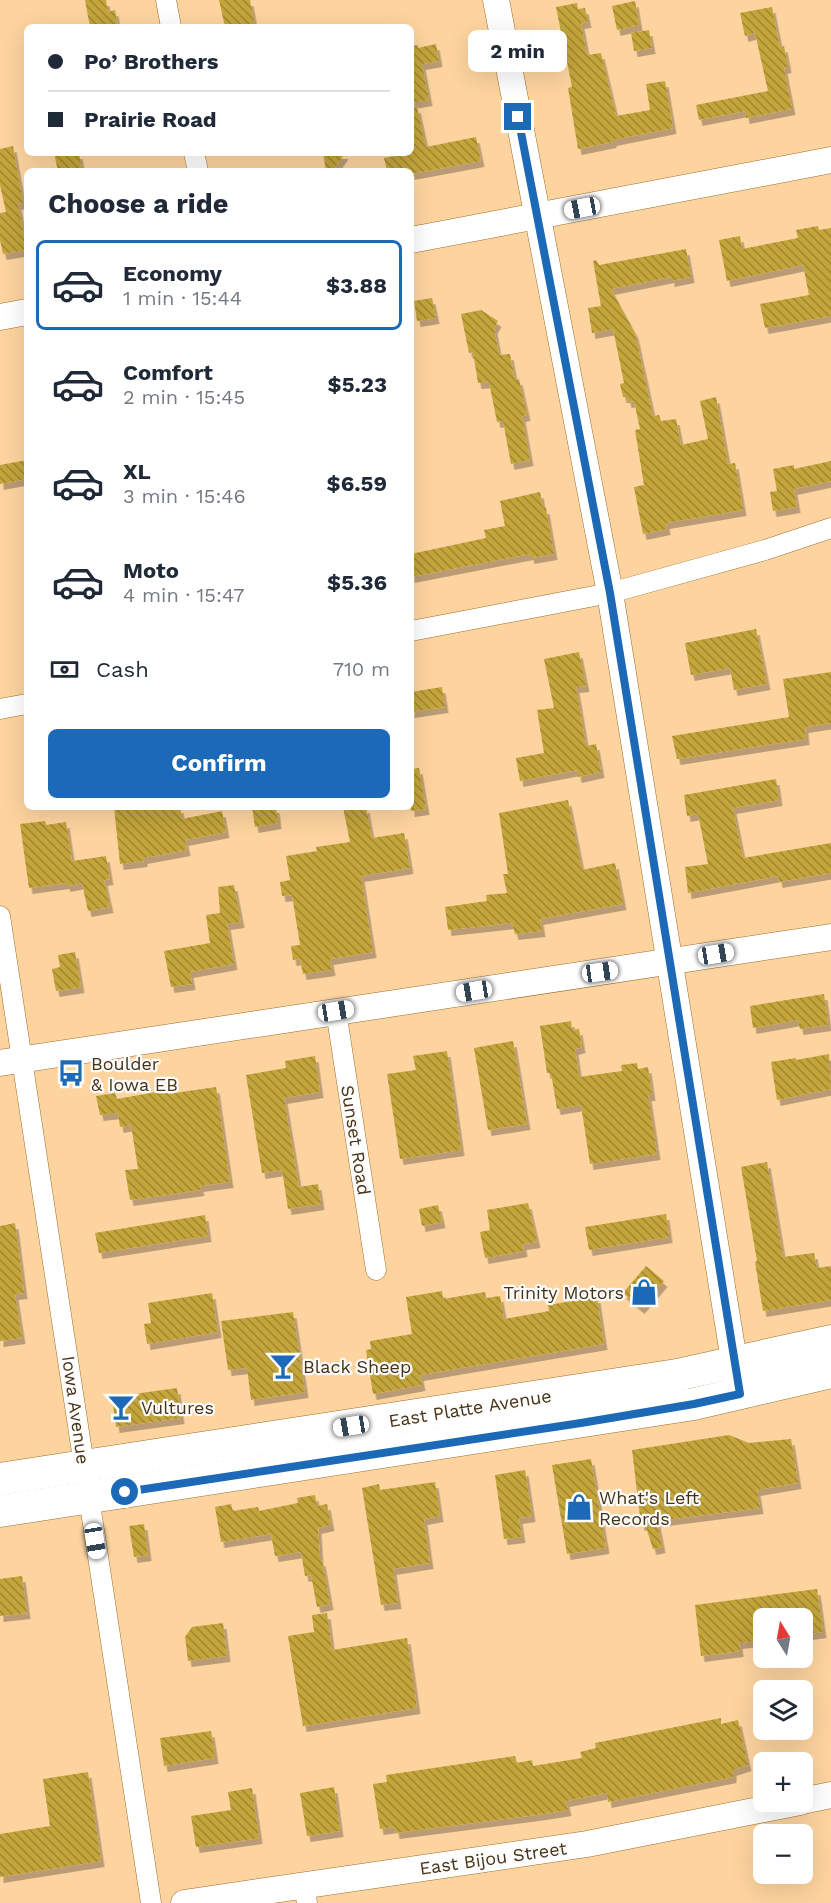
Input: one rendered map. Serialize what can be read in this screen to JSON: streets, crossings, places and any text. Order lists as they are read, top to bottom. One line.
{"streets":{"main road":["East Platte Avenue"],"street":["Sunset Road","Iowa Avenue","East Bijou Street"]},"crossings":[["East Platte Avenue","Iowa Avenue"]],"places":{"bus stop":["Boulder & Iowa EB"],"shop":["Trinity Motors","What's Left Records"],"bar":["Black Sheep","Vultures"]},"north":"top","page":{"banner":["Po’ Brothers","Prairie Road"],"bubble":"2 min","heading":"Choose a ride","list":[{"name":"Economy","note":"1 min · 15:44","value":"$3.88"},{"name":"Comfort","note":"2 min · 15:45","value":"$5.23"},{"name":"XL","note":"3 min · 15:46","value":"$6.59"},{"name":"Moto","note":"4 min · 15:47","value":"$5.36"}],"pay":["Cash","710 m"],"buttons":"Confirm","map_buttons":["+","−"]}}
